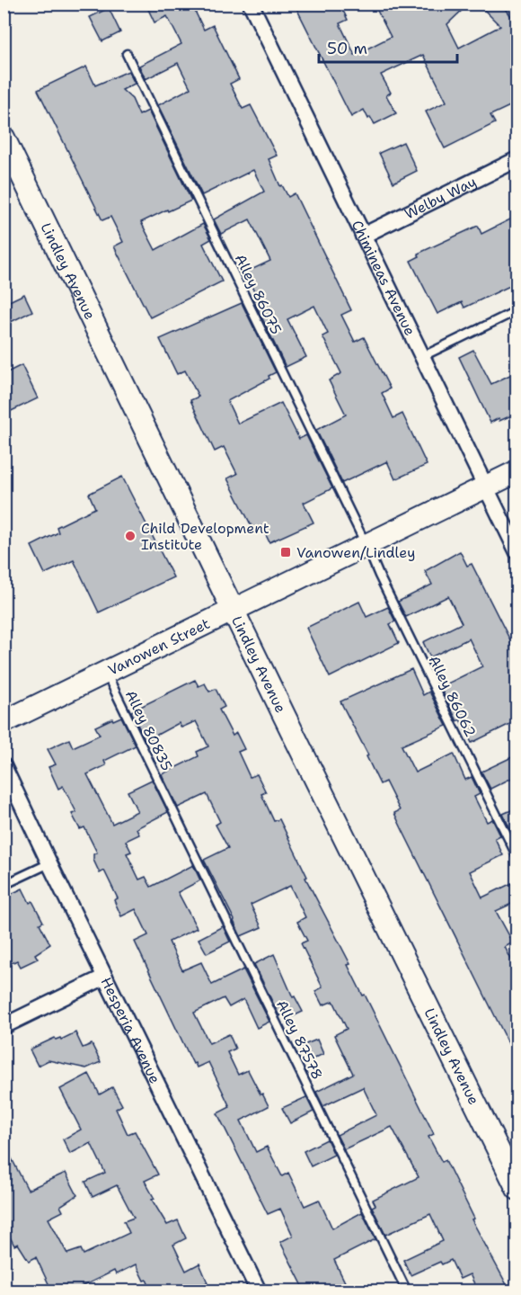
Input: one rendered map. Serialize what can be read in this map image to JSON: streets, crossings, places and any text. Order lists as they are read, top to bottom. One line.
{"streets":{"main road":["Lindley Avenue","Vanowen Street"],"street":["Welby Way","Chimineas Avenue","Hesperia Avenue"],"lane":["Alley 86075","Alley 86062","Alley 80835","Alley 87578"]},"crossings":[["Welby Way","Chimineas Avenue"],["Lindley Avenue","Vanowen Street"],["Chimineas Avenue","Vanowen Street"],["Alley 86075","Vanowen Street"],["Alley 86075","Alley 86062"],["Vanowen Street","Alley 86062"],["Vanowen Street","Alley 80835"],["Alley 80835","Alley 87578"]],"places":{"other":["Child Development Institute"],"transit":["Vanowen/Lindley"]},"scale_bar":"50 m"}
